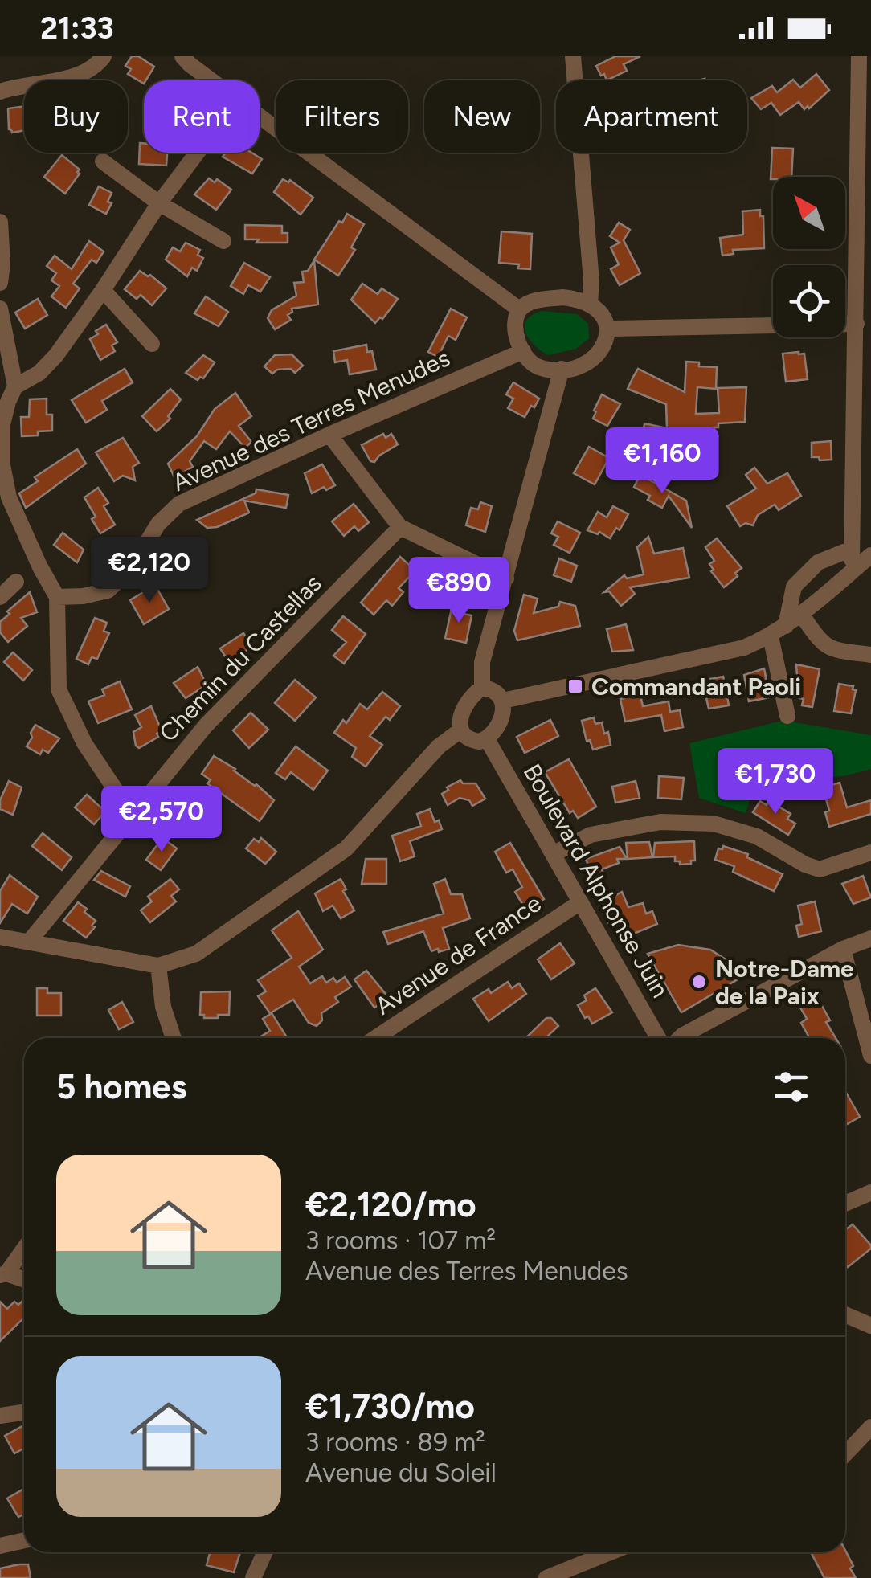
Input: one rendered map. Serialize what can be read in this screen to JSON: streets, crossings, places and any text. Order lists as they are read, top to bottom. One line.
{"streets":{"street":["Avenue des Terres Menudes","Chemin du Castellas","Boulevard Alphonse Juin","Avenue de France"]},"crossings":[["Boulevard Alphonse Juin","Avenue de France"]],"places":{"transit":["Commandant Paoli"],"other":["Notre-Dame de la Paix"]},"north":"top left","page":{"status":"21:33","chip":["Buy","Rent","Filters","New","Apartment"],"price":["€1,160","€2,120","€890","€1,730","€2,570"],"heading":"5 homes","list":[{"name":"€2,120/mo","note":"3 rooms · 107 m² · Avenue des Terres Menudes"},{"name":"€1,730/mo","note":"3 rooms · 89 m² · Avenue du Soleil"}]}}
